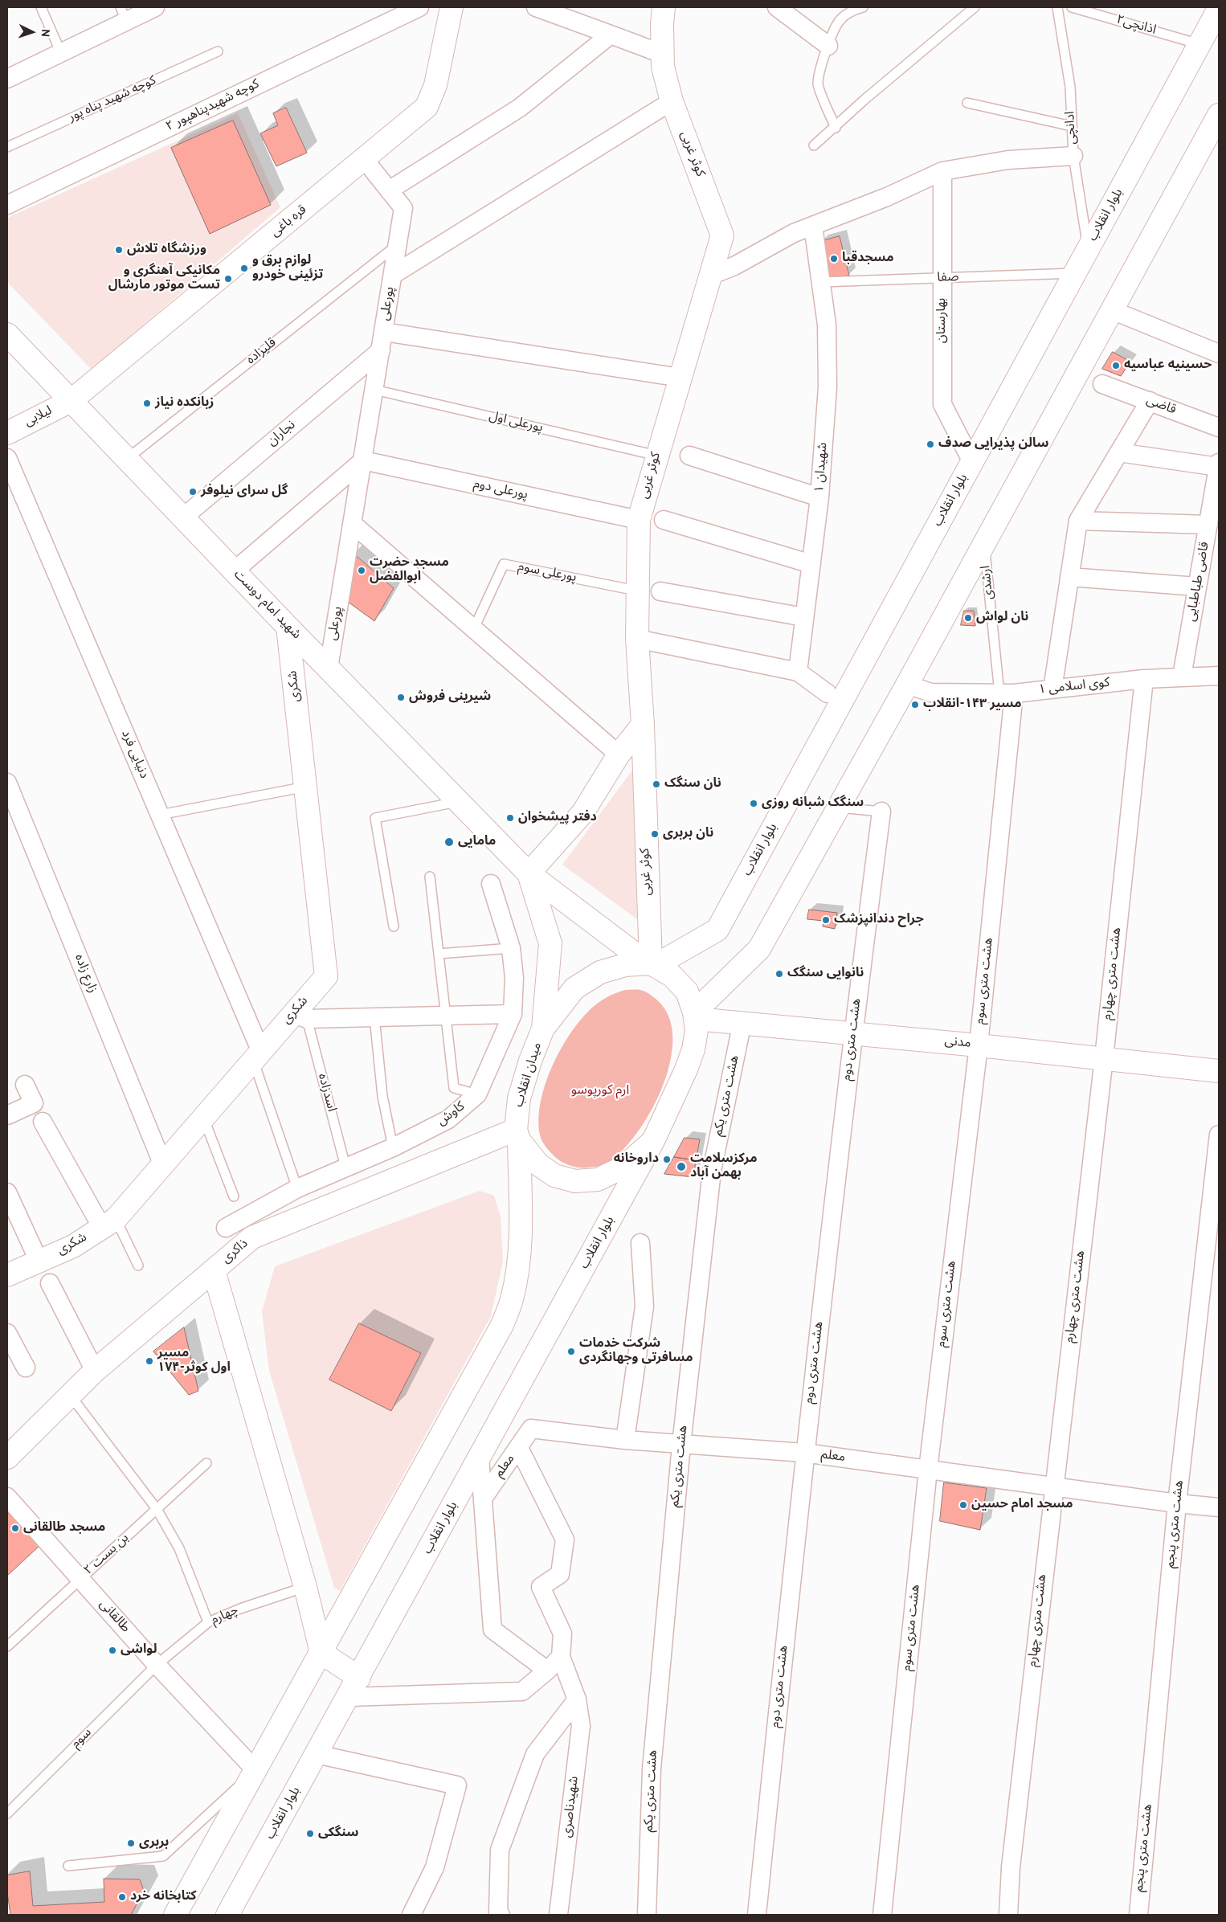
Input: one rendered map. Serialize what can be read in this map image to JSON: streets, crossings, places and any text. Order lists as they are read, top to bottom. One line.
{"streets":{"main road":["کوثر غربی","بلوار انقلاب","قره باغی","لیلابی","شهید امام دوست","شکری","مدنی","میدان انقلاب","ذاکری"],"street":["۲ کوچه شهیدپناهپور","پورعلی","بهارستان","قاضی","نجاران","شهیدان ۱","پورعلی دوم","قاضی طباطبایی","کوی اسلامی ۱","دنیایی فرد","زارع زاده","هشت متری چهارم","هشت متری سوم","هشت متری دوم","هشت متری یکم","کاوش","معلم","هشت متری پنجم","طالقانی","شهید‌ناصری"],"lane":["اذانچی۲","کوچه شهید پناه پور","ادانچی","صفا","قلیزاده","پورعلی اول","پورعلی سوم","ارشدی","اسدزاده","بن بست ۲","چهارم","سوم"]},"crossings":[["اذانچی۲","بلوار انقلاب"],["ادانچی","بلوار انقلاب"],["کوثر غربی","بلوار انقلاب"],["کوثر غربی","پورعلی اول"],["کوثر غربی","پورعلی دوم"],["کوثر غربی","پورعلی سوم"],["کوثر غربی","شهید امام دوست"],["کوثر غربی","میدان انقلاب"],["بلوار انقلاب","صفا"],["بلوار انقلاب","بهارستان"],["بلوار انقلاب","شهید امام دوست"],["بلوار انقلاب","میدان انقلاب"],["قره باغی","پورعلی"],["قره باغی","لیلابی"],["قره باغی","شهید امام دوست"],["صفا","بهارستان"],["صفا","شهیدان ۱"],["پورعلی","قلیزاده"],["پورعلی","پورعلی اول"],["پورعلی","نجاران"],["پورعلی","پورعلی دوم"],["پورعلی","شهید امام دوست"],["قلیزاده","شهید امام دوست"],["لیلابی","شهید امام دوست"],["نجاران","شهید امام دوست"],["قاضی طباطبایی","کوی اسلامی ۱"],["ارشدی","کوی اسلامی ۱"],["ارشدی","هشت متری سوم"],["شهید امام دوست","شکری"],["شهید امام دوست","میدان انقلاب"],["شکری","دنیایی فرد"],["شکری","زارع زاده"],["شکری","اسدزاده"],["کوی اسلامی ۱","هشت متری چهارم"],["کوی اسلامی ۱","هشت متری سوم"],["هشت متری چهارم","مدنی"],["هشت متری چهارم","معلم"],["هشت متری سوم","مدنی"],["هشت متری سوم","معلم"],["هشت متری دوم","مدنی"],["هشت متری دوم","معلم"],["مدنی","هشت متری یکم"],["میدان انقلاب","ذاکری"],["اسدزاده","کاوش"],["هشت متری یکم","معلم"],["معلم","هشت متری پنجم"],["بن بست ۲","طالقانی"],["چهارم","طالقانی"],["چهارم","سوم"],["طالقانی","سوم"]],"parks":["ارم کورپوسو"],"places":["ورزشگاه تلاش","مسجدقبا","لوازم برق و تزئینی خودرو","مکانیکی آهنگری و تست موتور مارشال","حسینیه عباسیه","زبانکده نیاز","سالن پذیرایی صدف","گل سرای نیلوفر","مسجد حضرت ابوالفضل","نان لواش","شیرینی فروش","مسیر ۱۴۳-انقلاب","نان سنگک","سنگک شبانه روزی","دفتر پیشخوان","نان بربری","مامایی","جراح دندانپزشک","نانوایی سنگک","داروخانه","مرکزسلامت بهمن آباد","شرکت خدمات مسافرتی وجهانگردی","مسیر ۱۷۴-اول کوثر","مسجد امام حسین","مسجد طالقانی","لواشی","سنگکی","بربری","کتابخانه خرد"],"north":"right"}
